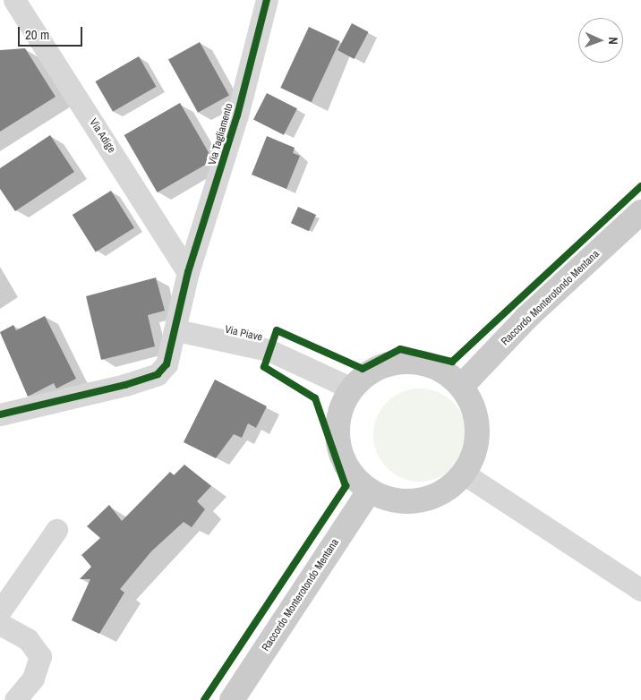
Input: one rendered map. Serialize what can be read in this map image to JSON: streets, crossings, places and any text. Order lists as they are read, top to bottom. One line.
{"streets":{"main road":["Raccordo Monterotondo Mentana"],"street":["Via Tagliamento","Via Adige","Via Piave"]},"crossings":[["Via Tagliamento","Via Adige"],["Via Tagliamento","Via Piave"],["Raccordo Monterotondo Mentana","Via Piave"]],"scale_bar":"20 m","north":"right"}
